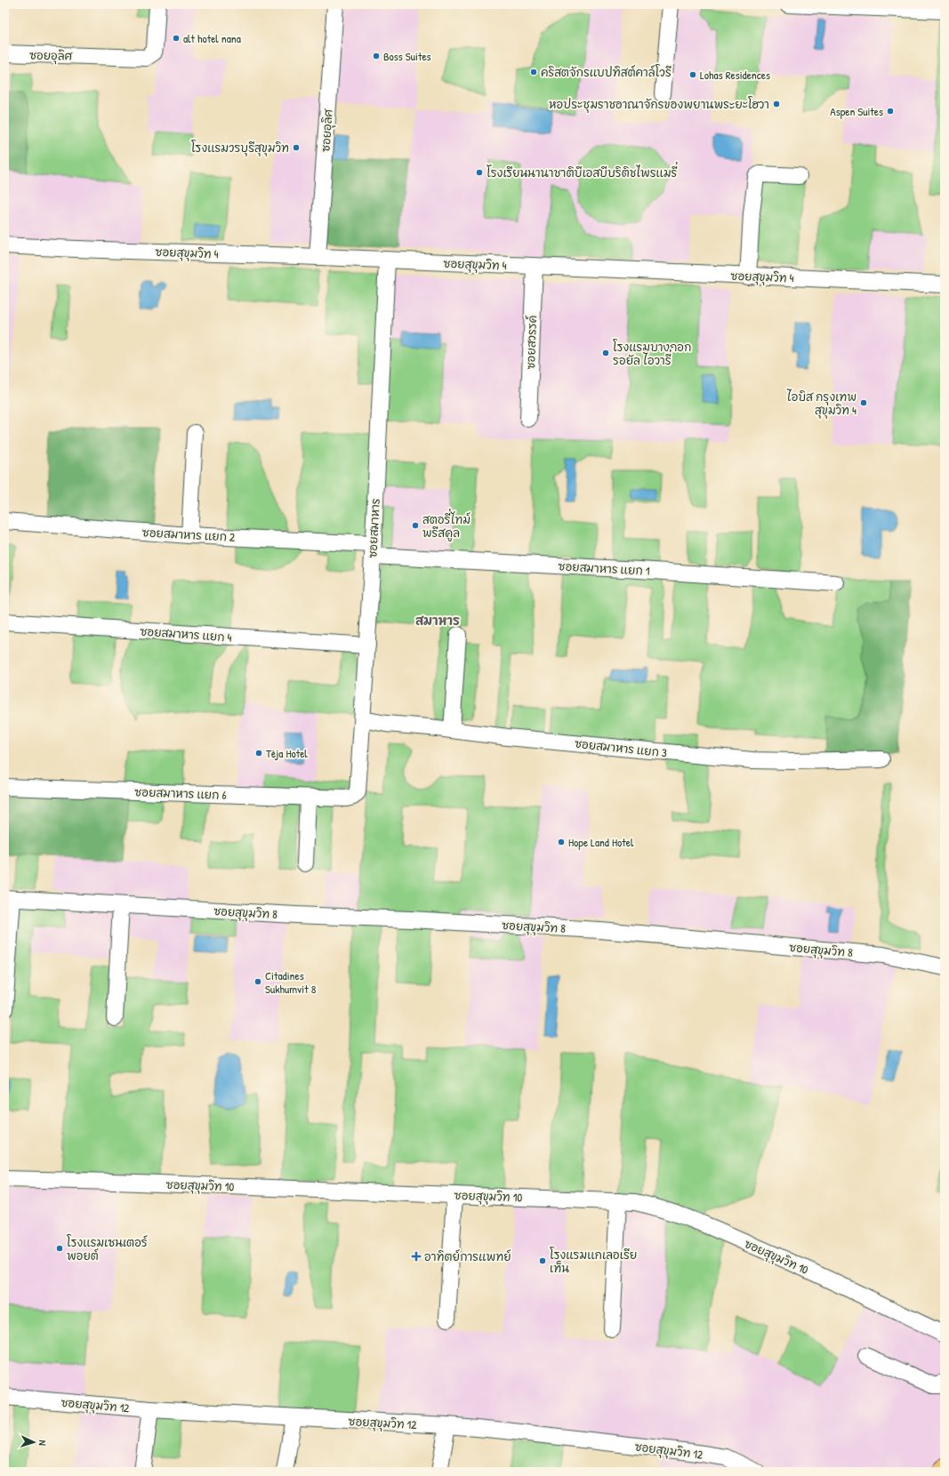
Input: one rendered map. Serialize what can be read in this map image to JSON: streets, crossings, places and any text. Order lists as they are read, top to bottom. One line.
{"streets":{"street":["ซอยอุลิศ","ซอยสุขุมวิท 4","ซอยสวรรค์","ซอยสมาหาร","ซอยสมาหาร แยก 2","ซอยสมาหาร แยก 1","ซอยสมาหาร แยก 4","ซอยสมาหาร แยก 3","ซอยสมาหาร แยก 6","ซอยสุขุมวิท 8","ซอยสุขุมวิท 10","ซอยสุขุมวิท 12"]},"crossings":[["ซอยอุลิศ","ซอยสุขุมวิท 4"],["ซอยสุขุมวิท 4","ซอยสวรรค์"],["ซอยสุขุมวิท 4","ซอยสมาหาร"],["ซอยสมาหาร","ซอยสมาหาร แยก 2"],["ซอยสมาหาร","ซอยสมาหาร แยก 1"],["ซอยสมาหาร","ซอยสมาหาร แยก 4"],["ซอยสมาหาร","ซอยสมาหาร แยก 3"],["ซอยสมาหาร","ซอยสมาหาร แยก 6"],["ซอยสมาหาร แยก 2","ซอยสมาหาร แยก 1"]],"districts":["สมาหาร"],"places":{"other":["alt hotel nana","Boss Suites","คริสตจักรแบปทิสต์คาล์โวรี","Lohas Residences","หอประชุมราชอาณาจักรของพยานพระยะโฮวา","Aspen Suites","โรงแรมวรบุรีสุขุมวิท","โรงเรียนนานาชาติบีเอสบีบริติชไพรแมรี่","โรงแรมบางกอก รอยัล ไอวารี่","ไอบิส กรุงเทพ สุขุมวิท 4","สตอรี่ไทม์ พรีสคูล","Tèja Hotel","Hope Land Hotel","Citadines Sukhumvit 8","โรงแรมเซนเตอร์ พอยต์","โรงแรมแกเลอเรีย เท็น"],"health":["อาทิตย์การแพทย์"]},"north":"right"}
